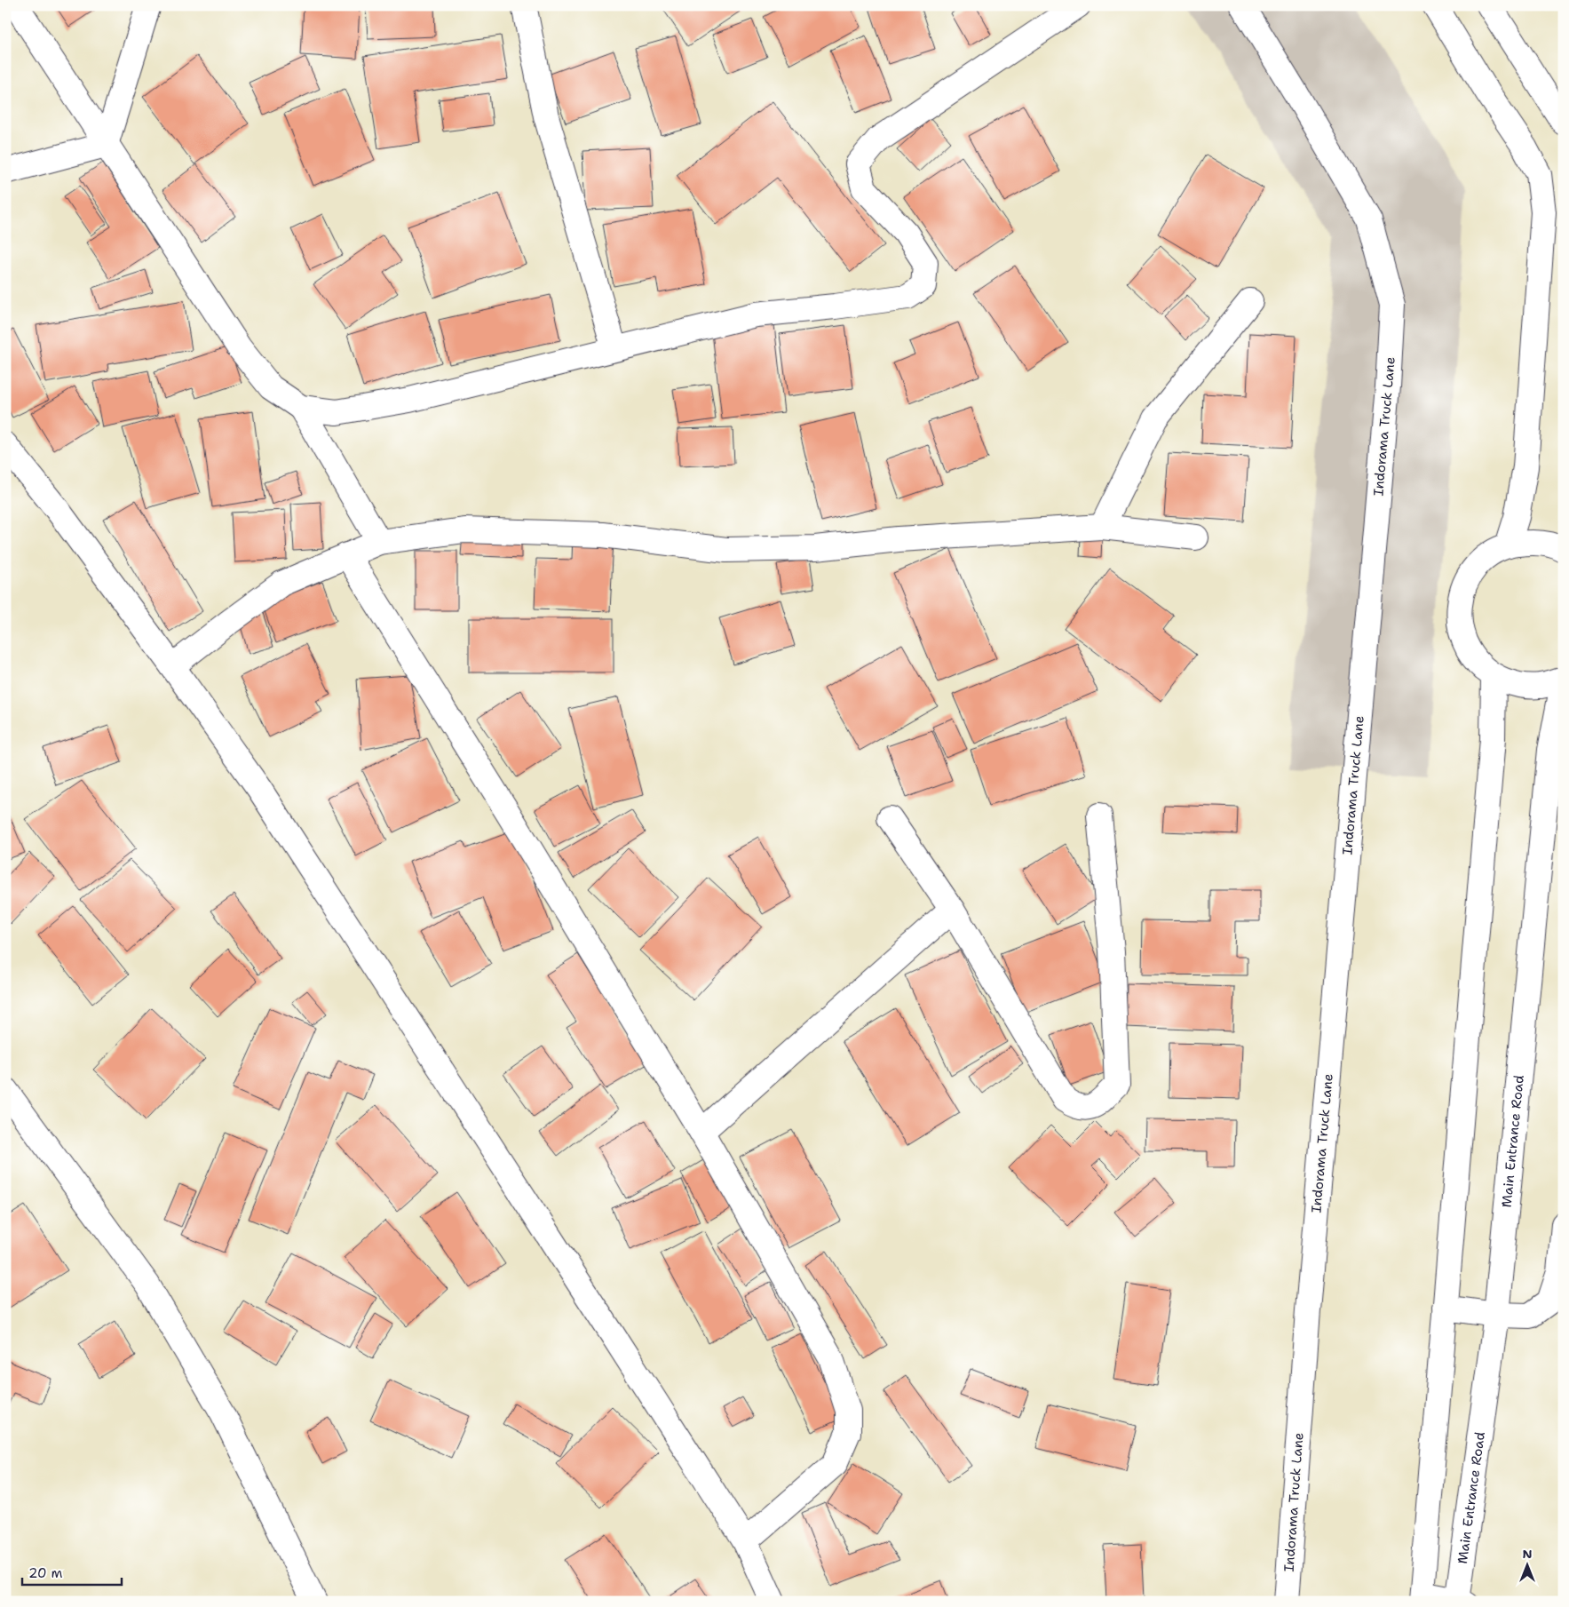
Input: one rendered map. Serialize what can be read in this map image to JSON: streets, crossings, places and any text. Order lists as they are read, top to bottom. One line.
{"streets":{"street":["Indorama Truck Lane","Main Entrance Road"]},"scale_bar":"20 m","north":"top"}
